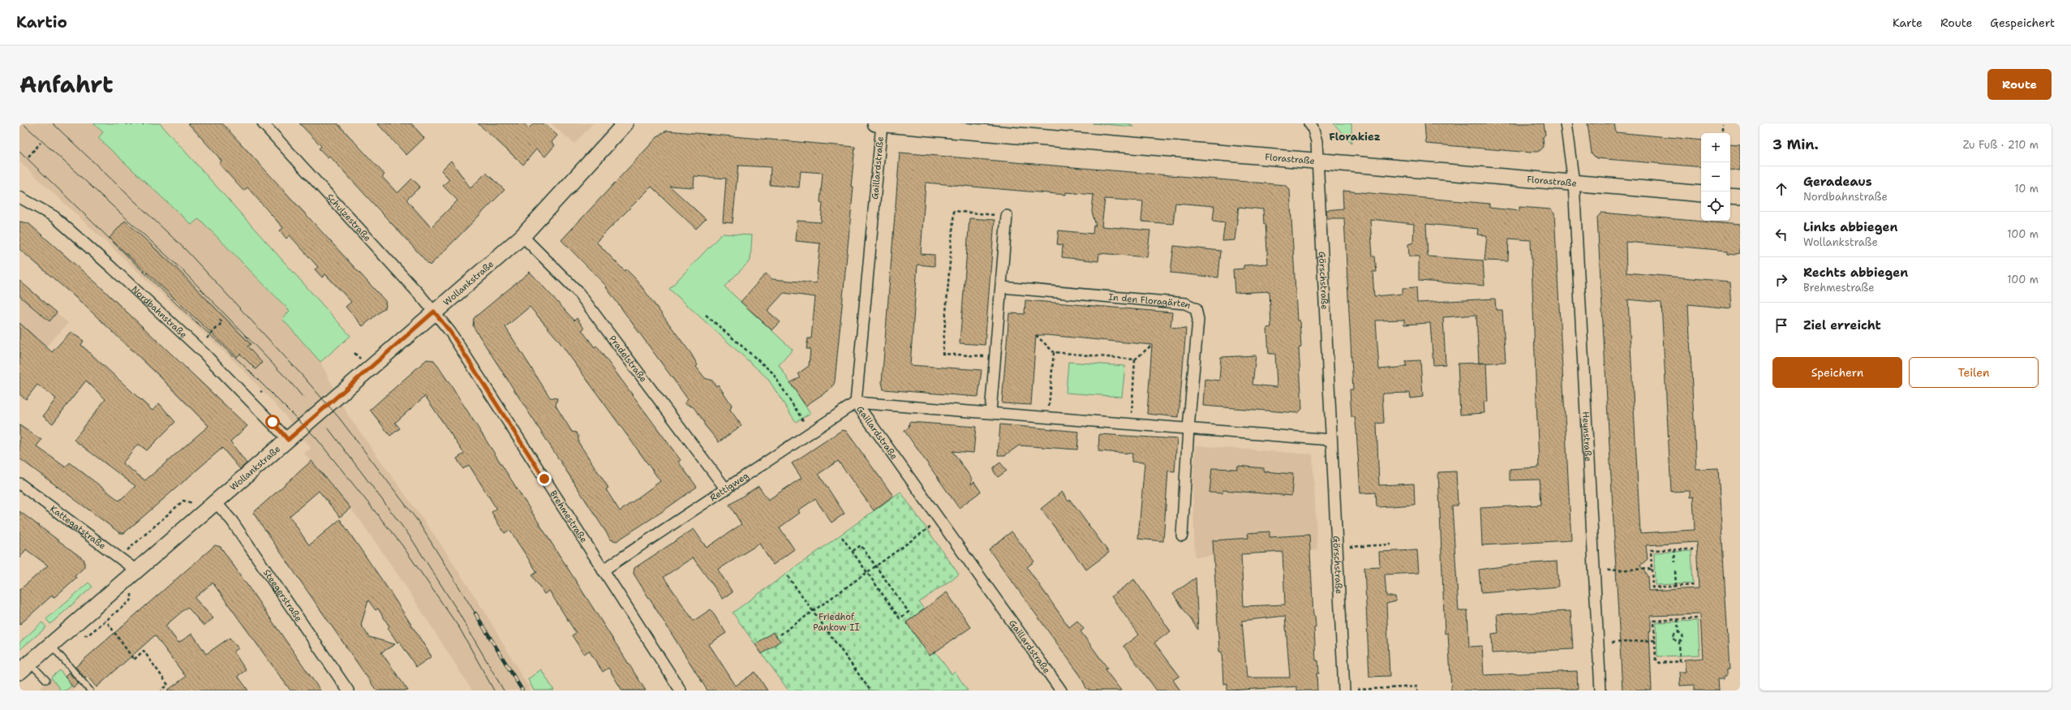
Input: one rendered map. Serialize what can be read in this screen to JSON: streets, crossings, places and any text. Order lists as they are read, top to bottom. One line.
{"streets":{"street":["Florastraße","Gaillardstraße","Schulzestraße","Görschstraße","Wollankstraße","In den Floragärten","Nordbahnstraße","Pradelstraße","Heynstraße","Rettigweg","Brehmestraße","Kattegatstraße","Steegerstraße"]},"crossings":[["Florastraße","Gaillardstraße"],["Florastraße","Görschstraße"],["Florastraße","Heynstraße"],["Gaillardstraße","Rettigweg"],["Schulzestraße","Wollankstraße"],["Schulzestraße","Brehmestraße"],["Wollankstraße","Nordbahnstraße"],["Wollankstraße","Pradelstraße"],["Wollankstraße","Brehmestraße"],["Wollankstraße","Kattegatstraße"],["Wollankstraße","Steegerstraße"],["Pradelstraße","Rettigweg"],["Rettigweg","Brehmestraße"]],"districts":["Florakiez"],"parks":["Friedhof Pankow II"],"page":{"header":"Kartio","nav":["Karte","Route","Gespeichert"],"title":"Anfahrt","buttons":["Route",["Speichern","Teilen"]],"heading":["3 Min.","Zu Fuß · 210 m"],"map_buttons":["+","−"],"list":[["Geradeaus","Nordbahnstraße","10 m"],["Links abbiegen","Wollankstraße","100 m"],["Rechts abbiegen","Brehmestraße","100 m"],"Ziel erreicht"]}}
